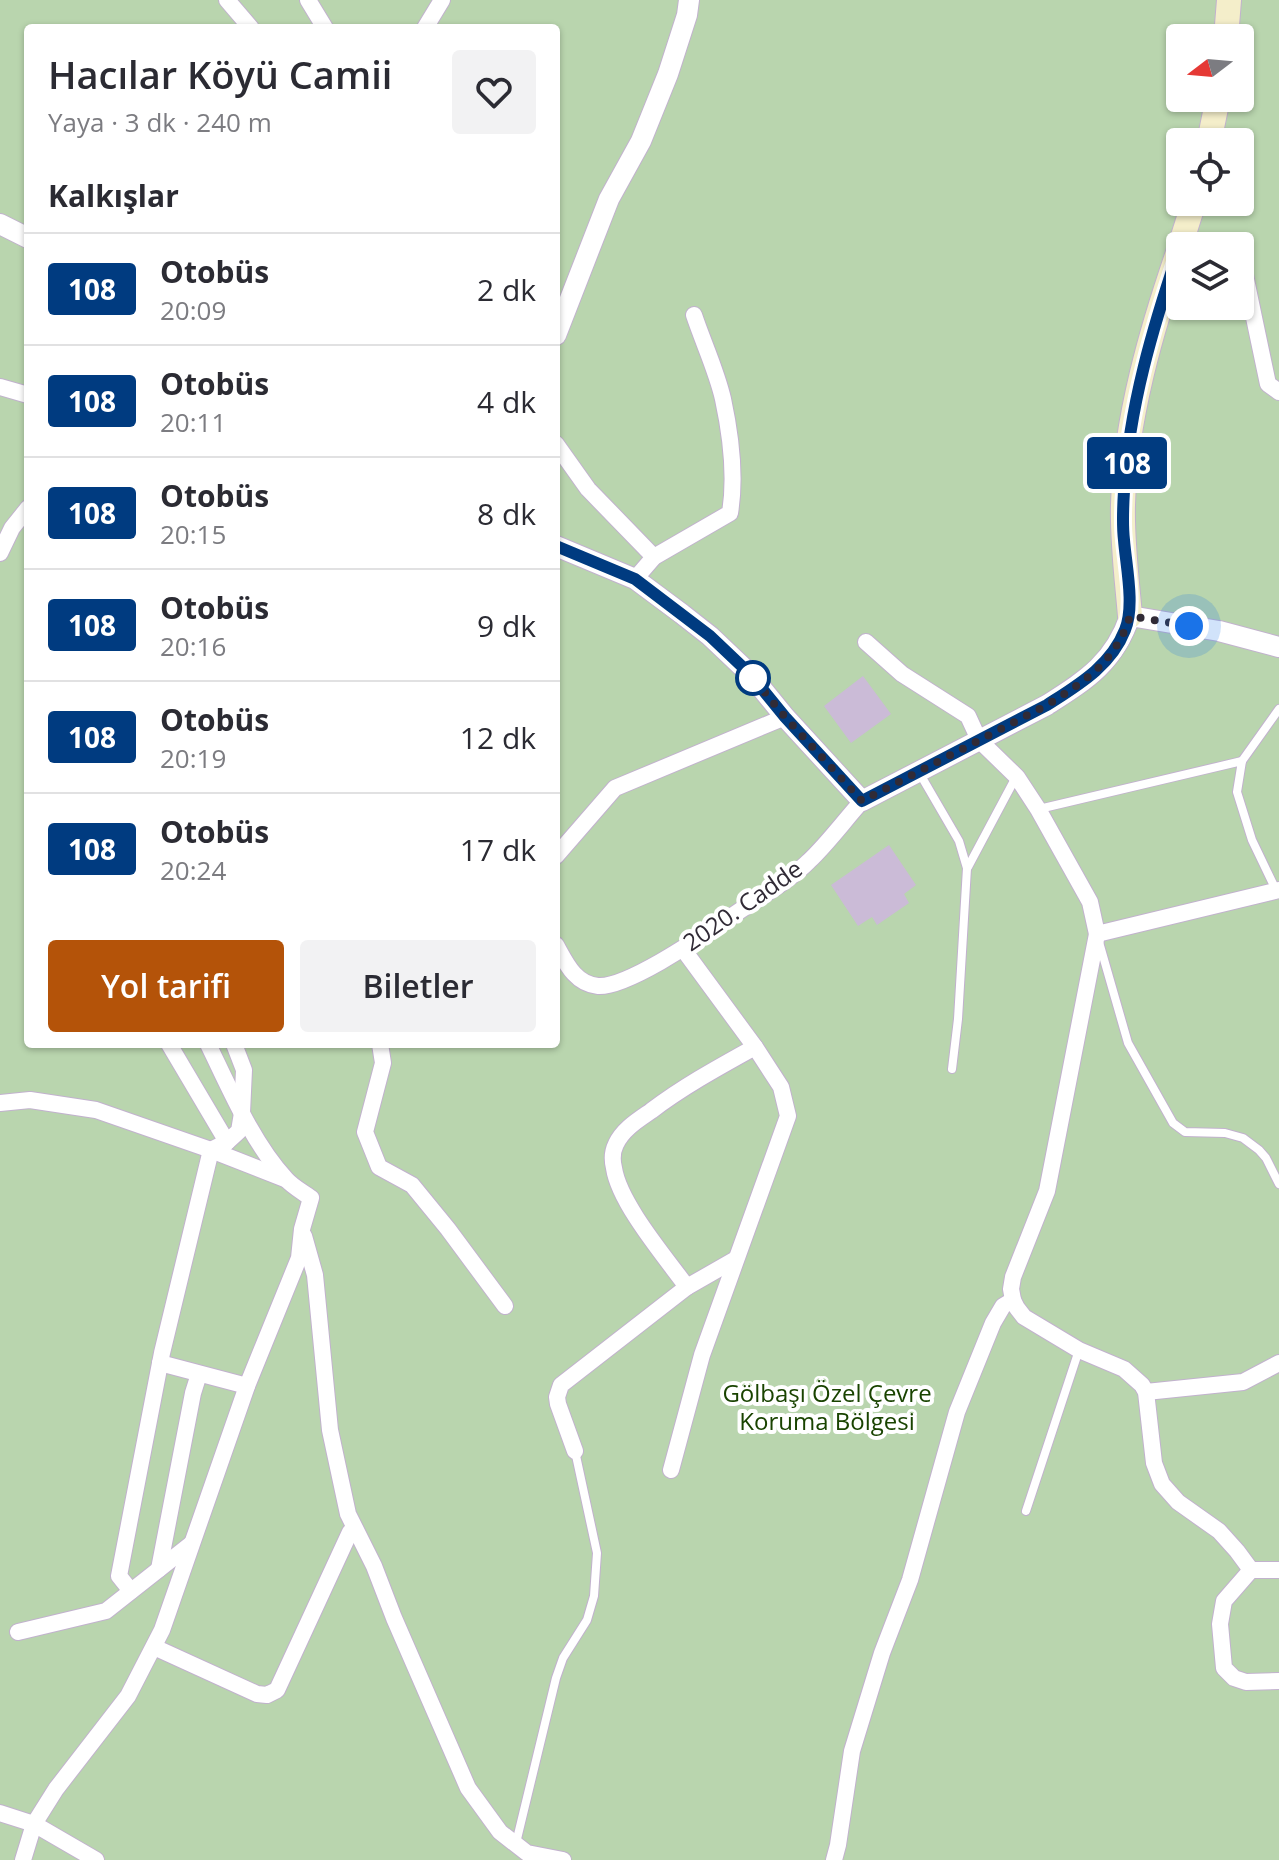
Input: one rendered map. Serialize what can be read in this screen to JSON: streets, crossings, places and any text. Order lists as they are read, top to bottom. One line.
{"streets":{"street":["2020. Cadde"]},"parks":["Gölbaşı Özel Çevre Koruma Bölgesi"],"lines":["bus line 108"],"north":"left","page":{"on_map":"108","heading":[["Hacılar Köyü Camii","Yaya · 3 dk · 240 m"],"Kalkışlar"],"list":[{"mark":"108","name":"Otobüs","note":"20:09","value":"2 dk"},{"mark":"108","name":"Otobüs","note":"20:11","value":"4 dk"},{"mark":"108","name":"Otobüs","note":"20:15","value":"8 dk"},{"mark":"108","name":"Otobüs","note":"20:16","value":"9 dk"},{"mark":"108","name":"Otobüs","note":"20:19","value":"12 dk"},{"mark":"108","name":"Otobüs","note":"20:24","value":"17 dk"}],"buttons":["Yol tarifi","Biletler"]}}
